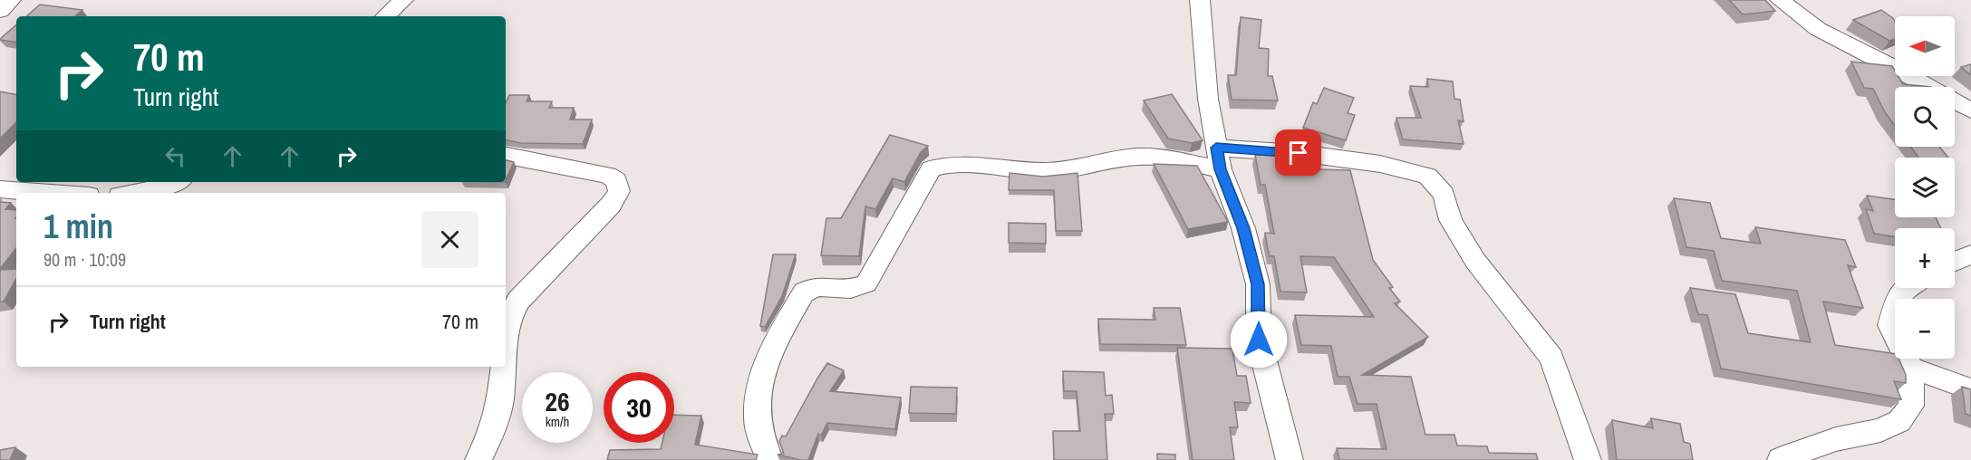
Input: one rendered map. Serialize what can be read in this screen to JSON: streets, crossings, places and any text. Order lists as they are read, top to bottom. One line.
{"north":"left","page":{"map_buttons":["+","−"],"turn":["70 m","Turn right"],"heading":["1 min","90 m · 10:09"],"list":[{"name":"Turn right","value":"70 m"}],"speed":"26 km/h","limit":"30"}}
